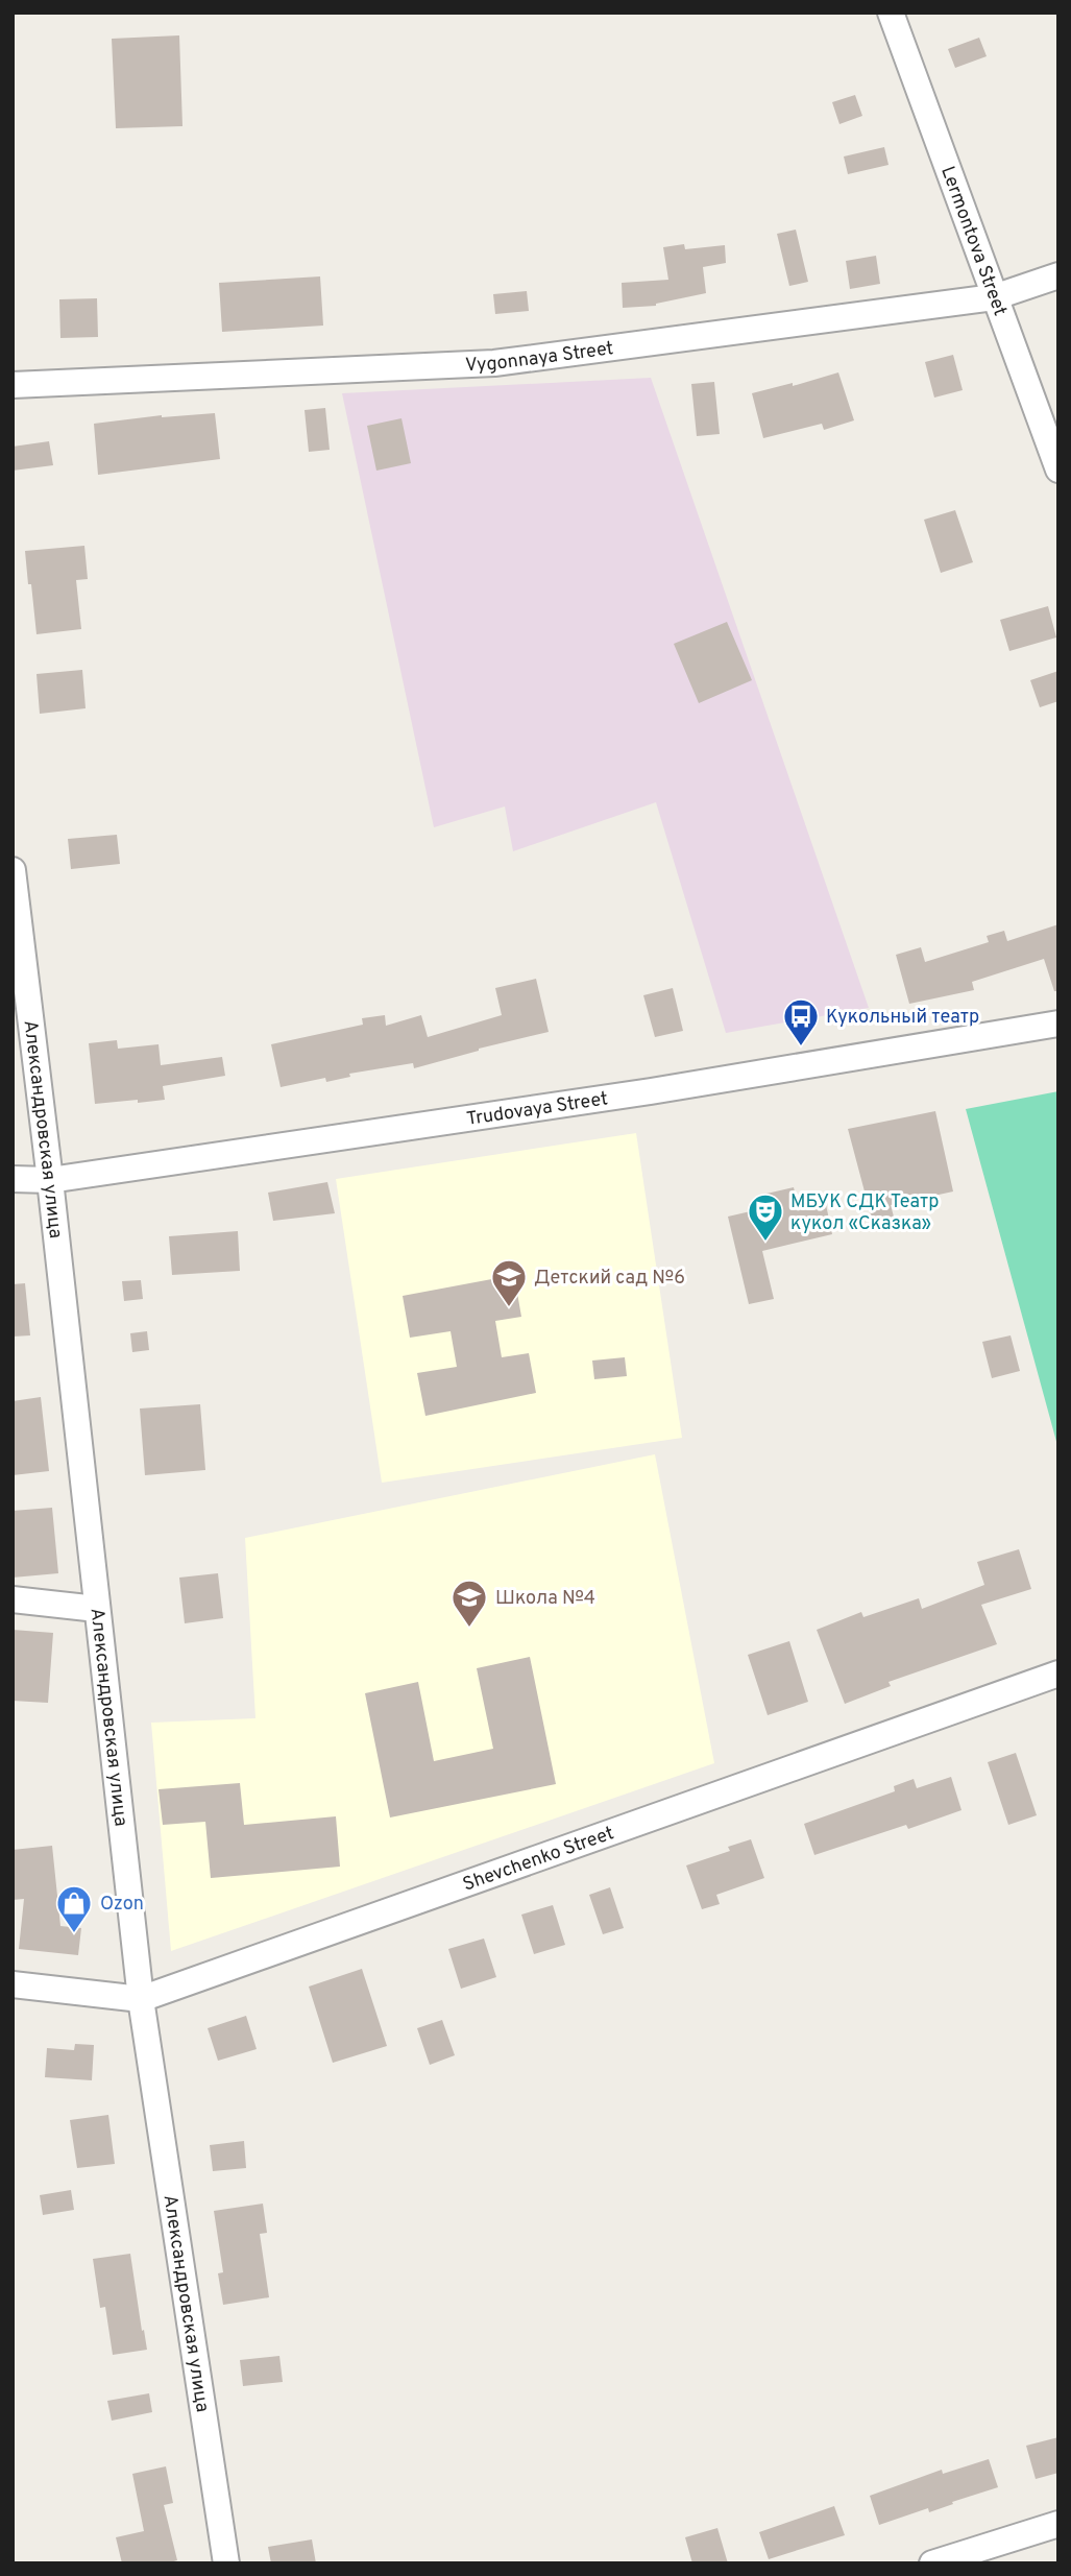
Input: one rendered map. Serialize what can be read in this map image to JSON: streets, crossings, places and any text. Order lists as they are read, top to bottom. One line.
{"streets":{"street":["Lermontova Street","Vygonnaya Street","Trudovaya Street","Александровская улица","Shevchenko Street"]},"crossings":[["Lermontova Street","Vygonnaya Street"],["Trudovaya Street","Александровская улица"],["Александровская улица","Shevchenko Street"]],"places":{"bus stop":["Кукольный театр"],"theatre":["МБУК СДК Театр кукол «Сказка»"],"school or university":["Детский сад №6","Школа №4"],"shop":["Ozon"]}}
